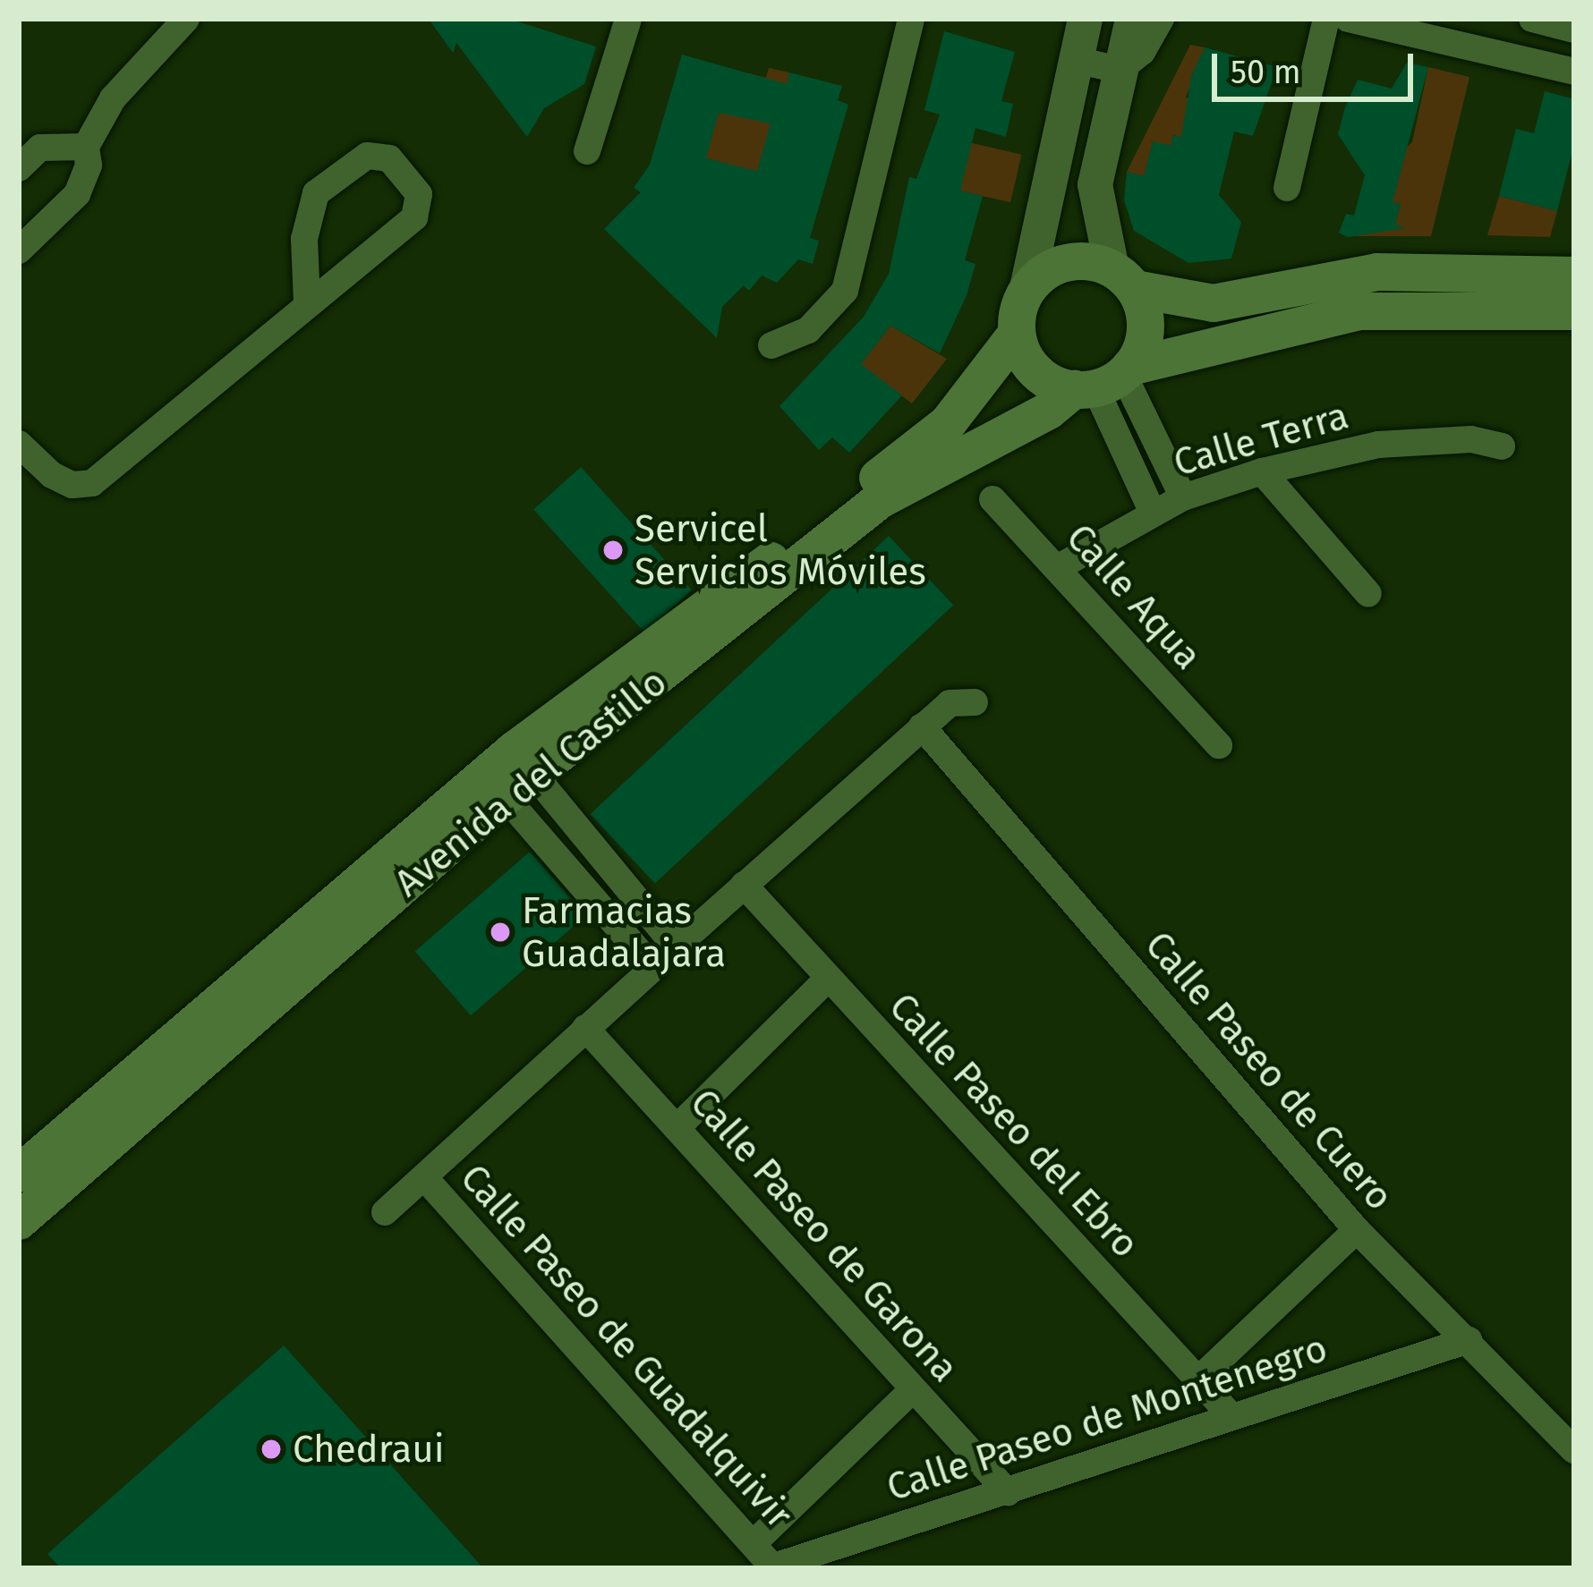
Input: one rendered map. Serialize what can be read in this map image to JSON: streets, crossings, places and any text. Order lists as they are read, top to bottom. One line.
{"streets":{"main road":["Avenida del Castillo"],"street":["Calle Terra","Calle Aqua","Calle Paseo de Cuero","Calle Paseo del Ebro","Calle Paseo de Garona","Calle Paseo de Guadalquivir","Calle Paseo de Montenegro"]},"crossings":[["Calle Terra","Calle Aqua"],["Calle Paseo de Cuero","Calle Paseo de Montenegro"],["Calle Paseo del Ebro","Calle Paseo de Montenegro"],["Calle Paseo de Garona","Calle Paseo de Montenegro"],["Calle Paseo de Guadalquivir","Calle Paseo de Montenegro"]],"places":["Servicel Servicios Móviles","Farmacias Guadalajara","Chedraui"],"scale_bar":"50 m"}
